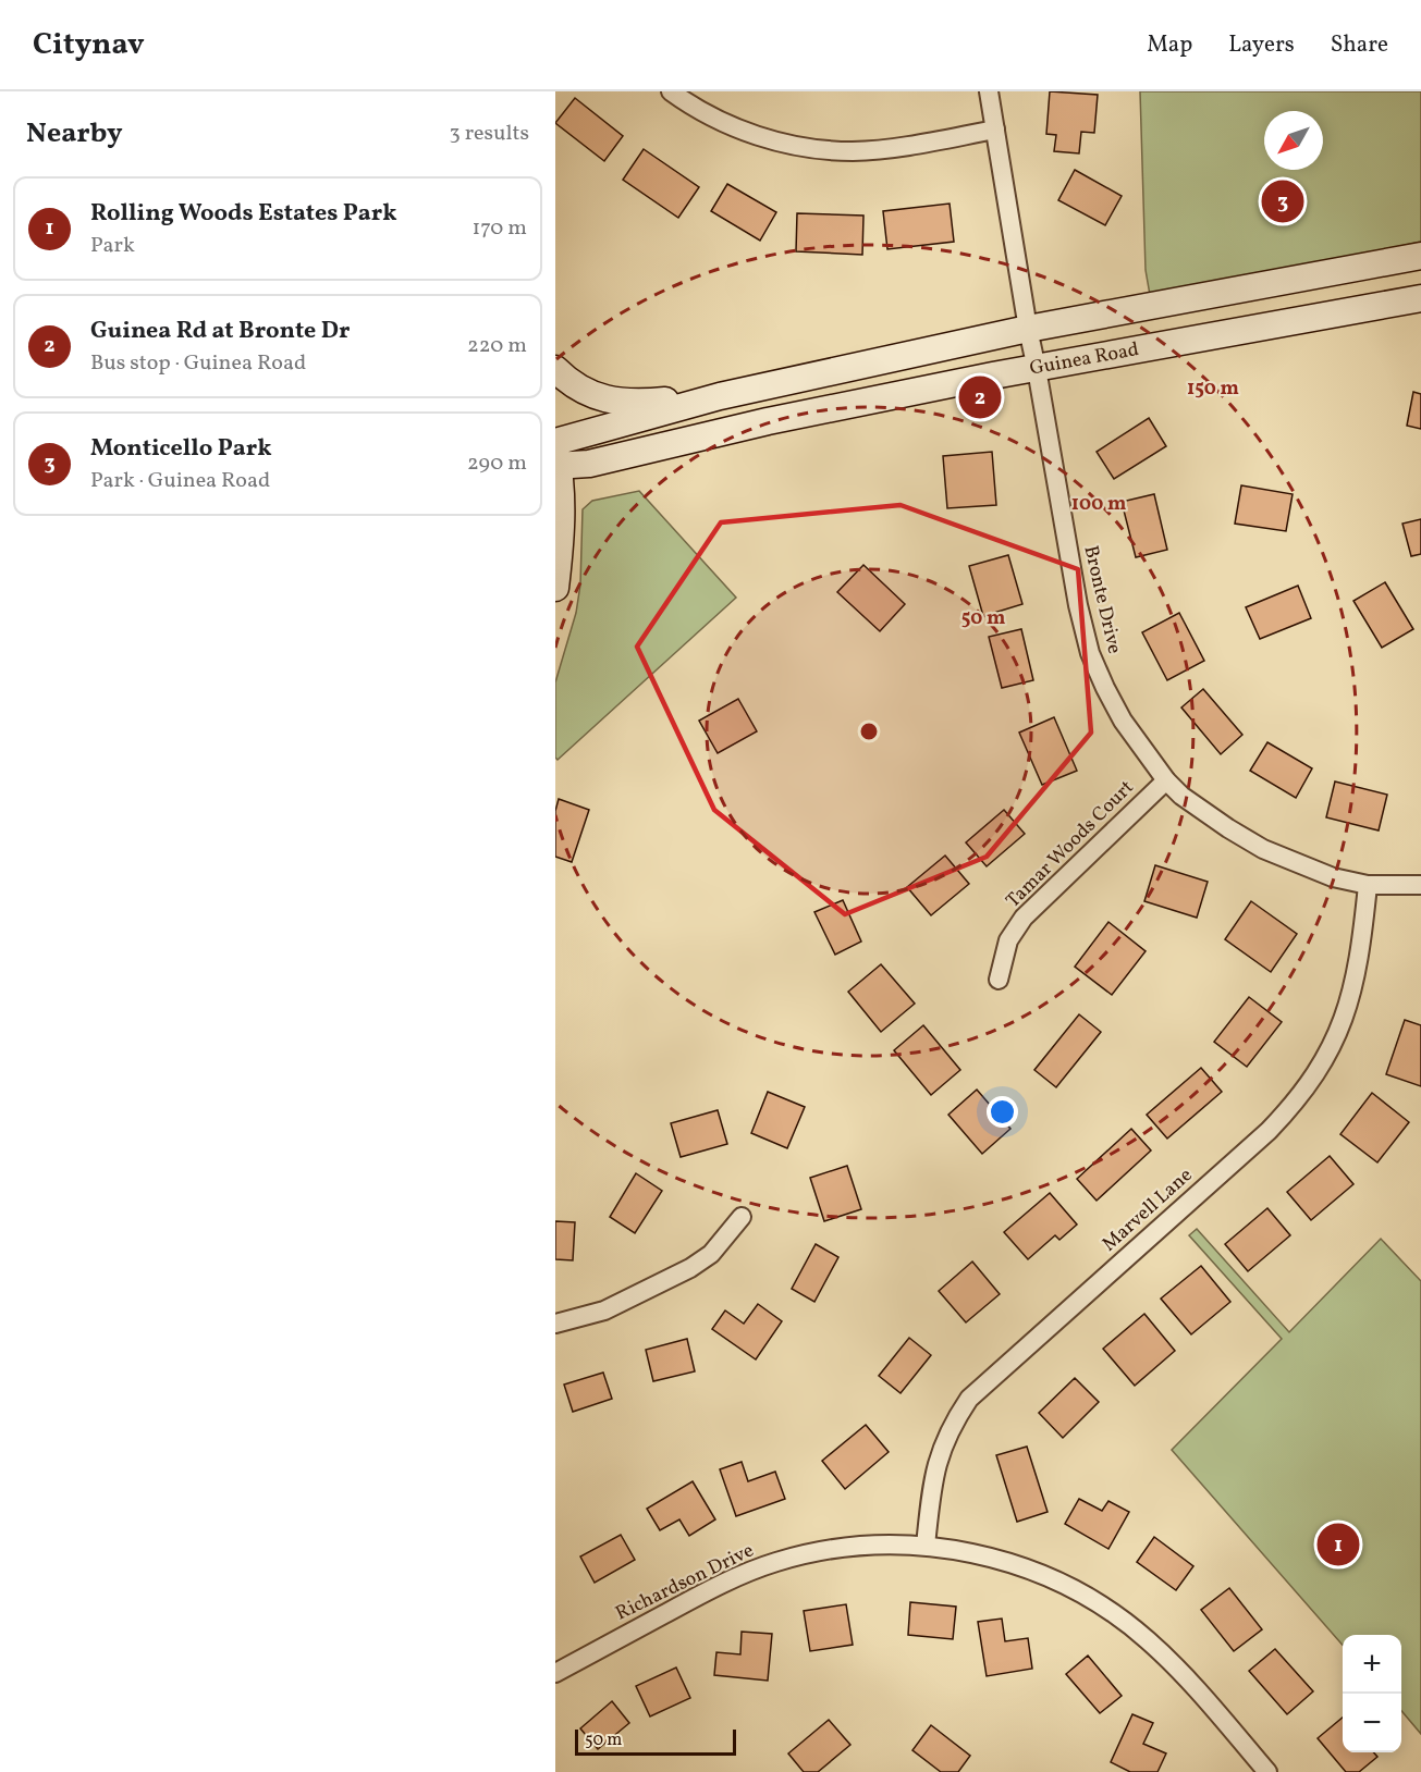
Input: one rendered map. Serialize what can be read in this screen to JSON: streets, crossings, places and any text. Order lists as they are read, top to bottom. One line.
{"streets":{"main road":["Guinea Road"],"street":["Bronte Drive","Tamar Woods Court","Marvell Lane","Richardson Drive"]},"crossings":[["Guinea Road","Bronte Drive"],["Bronte Drive","Tamar Woods Court"],["Bronte Drive","Marvell Lane"],["Marvell Lane","Richardson Drive"]],"scale_bar":"50 m","north":"bottom left","page":{"header":"Citynav","nav":["Map","Layers","Share"],"heading":["Nearby","3 results"],"list":[{"mark":"1","name":"Rolling Woods Estates Park","note":"Park","value":"170 m"},{"mark":"2","name":"Guinea Rd at Bronte Dr","note":"Bus stop · Guinea Road","value":"220 m"},{"mark":"3","name":"Monticello Park","note":"Park · Guinea Road","value":"290 m"}],"pins":["3","2","1"],"map_buttons":["+","−"],"scale":"50 m"},"rings":["150 m","100 m","50 m"]}
